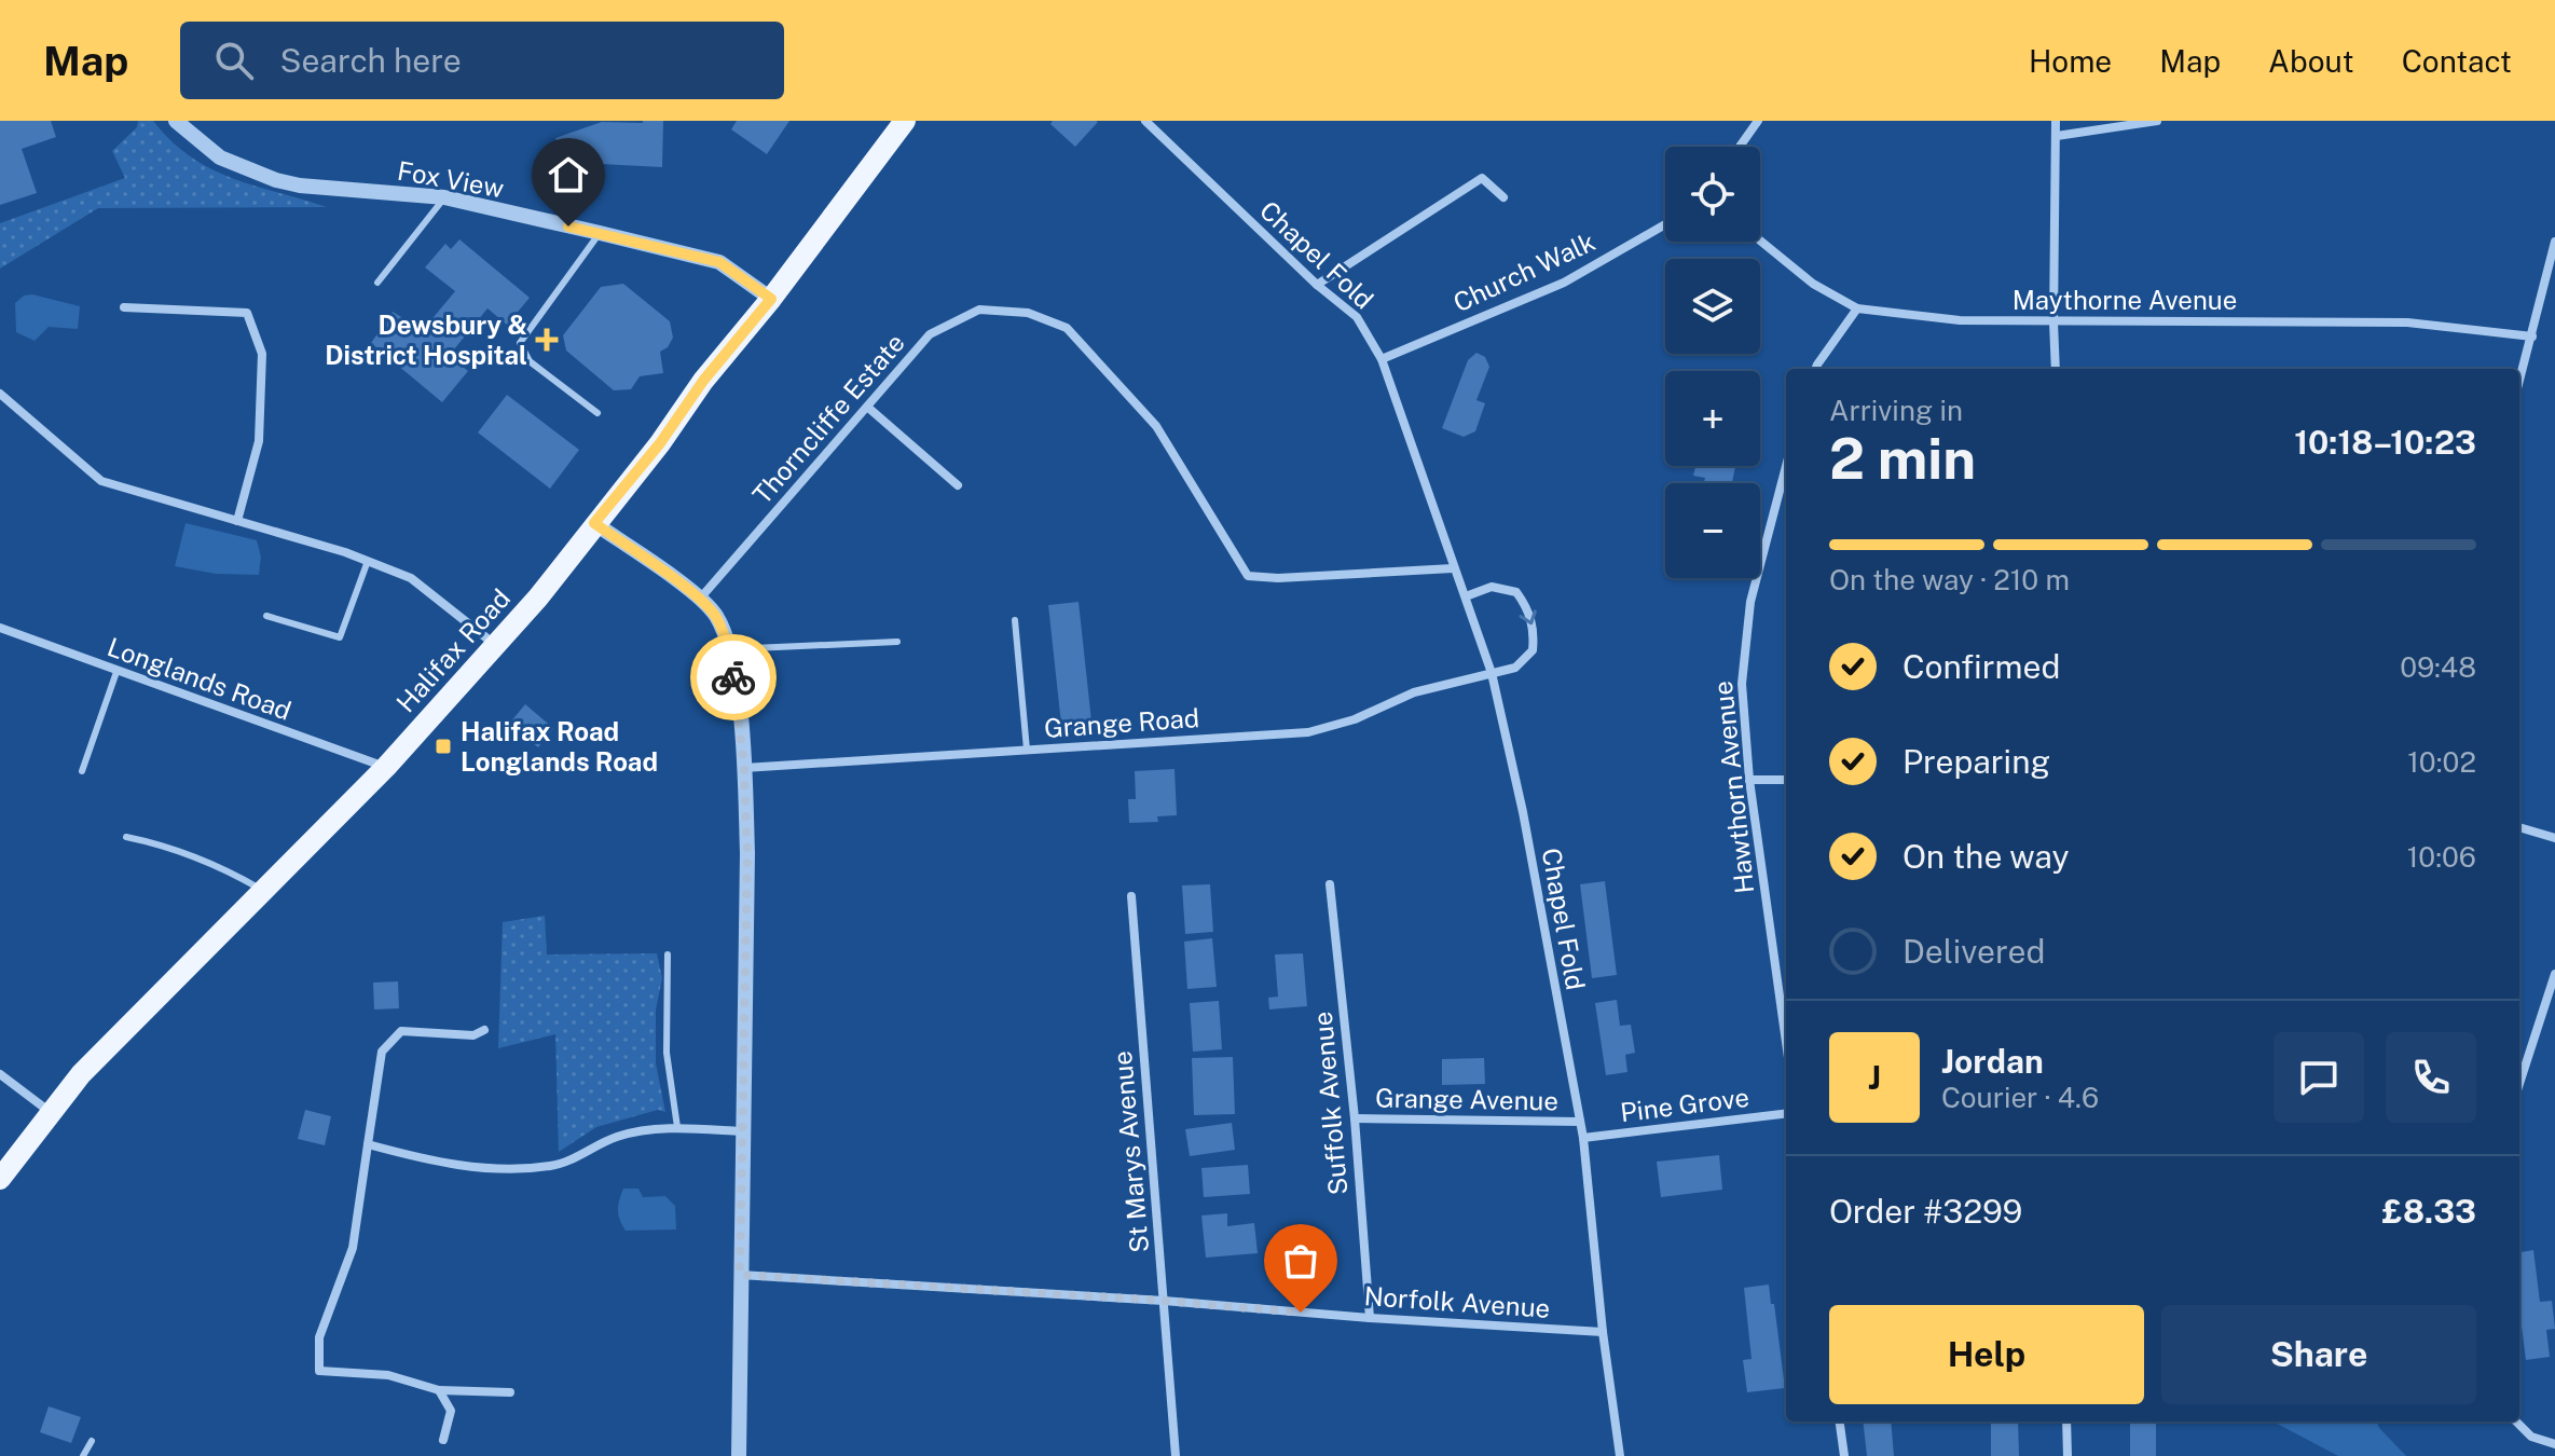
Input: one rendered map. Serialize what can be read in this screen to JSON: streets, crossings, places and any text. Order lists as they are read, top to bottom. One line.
{"streets":{"main road":["Halifax Road"],"street":["Fox View","Chapel Fold","Church Walk","Maythorne Avenue","Thorncliffe Estate","Longlands Road","Grange Road","Hawthorn Avenue","Grange Avenue","Suffolk Avenue","Pine Grove","St Marys Avenue","Norfolk Avenue"]},"crossings":[["Fox View","Halifax Road"],["Chapel Fold","Church Walk"],["Chapel Fold","Thorncliffe Estate"],["Chapel Fold","Grange Road"],["Chapel Fold","Grange Avenue"],["Chapel Fold","Pine Grove"],["Chapel Fold","Norfolk Avenue"],["Halifax Road","Longlands Road"],["Grange Avenue","Suffolk Avenue"],["Suffolk Avenue","Norfolk Avenue"],["St Marys Avenue","Norfolk Avenue"]],"places":{"health":["Dewsbury & District Hospital"],"transit":["Halifax Road Longlands Road"]},"page":{"header":"Map","search":"Search here","nav":["Home","Map","About","Contact"],"map_buttons":["+","−"],"heading":["2 min","Arriving in","10:18–10:23"],"panel":["Jordan","Courier · 4.6","Order #3299","£8.33"],"bar":"On the way · 210 m","list":[["Confirmed","09:48"],["Preparing","10:02"],["On the way","10:06"],"Delivered"],"round":"J","buttons":["Help","Share"]}}
